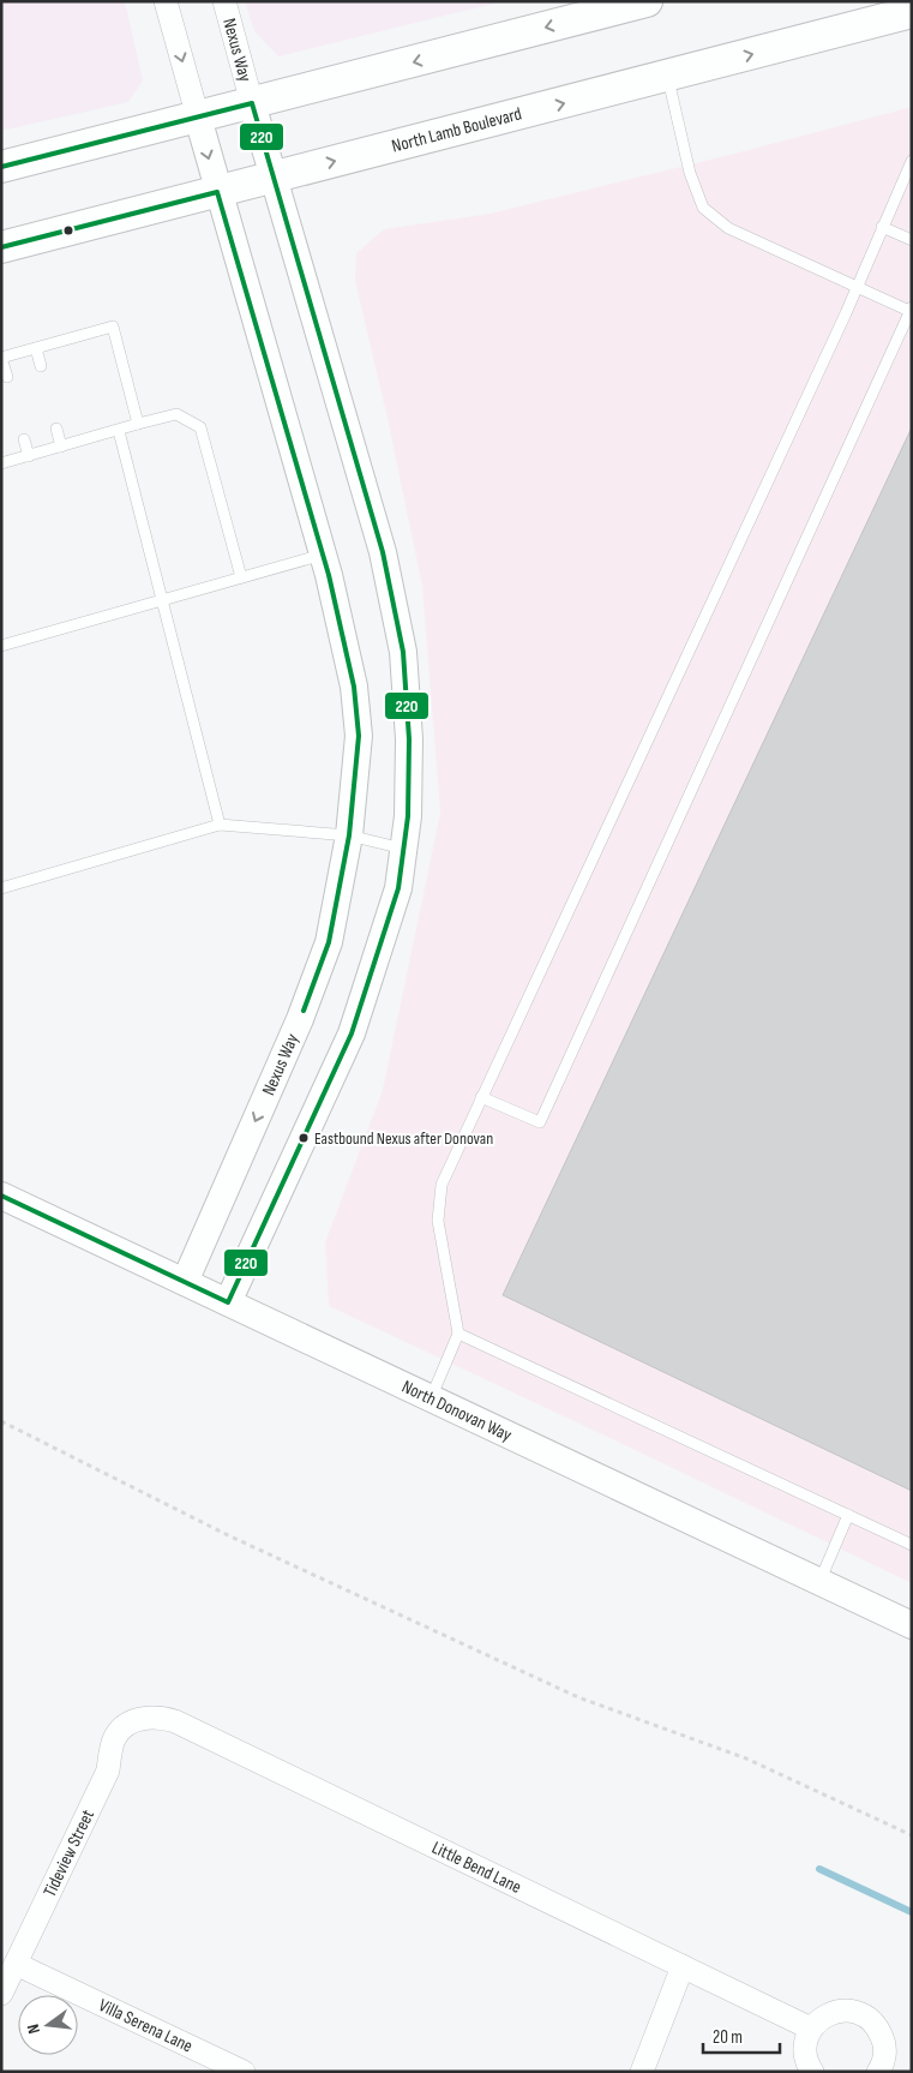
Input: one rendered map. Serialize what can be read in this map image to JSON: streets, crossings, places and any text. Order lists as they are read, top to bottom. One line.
{"streets":{"main road":["North Lamb Boulevard"],"street":["Nexus Way","North Donovan Way","Tideview Street","Little Bend Lane","Villa Serena Lane"]},"crossings":[["Nexus Way","North Lamb Boulevard"],["Nexus Way","North Donovan Way"],["Tideview Street","Little Bend Lane"],["Tideview Street","Villa Serena Lane"]],"places":["Eastbound Nexus after Donovan"],"lines":["transit line 220"],"scale_bar":"20 m","north":"left"}
